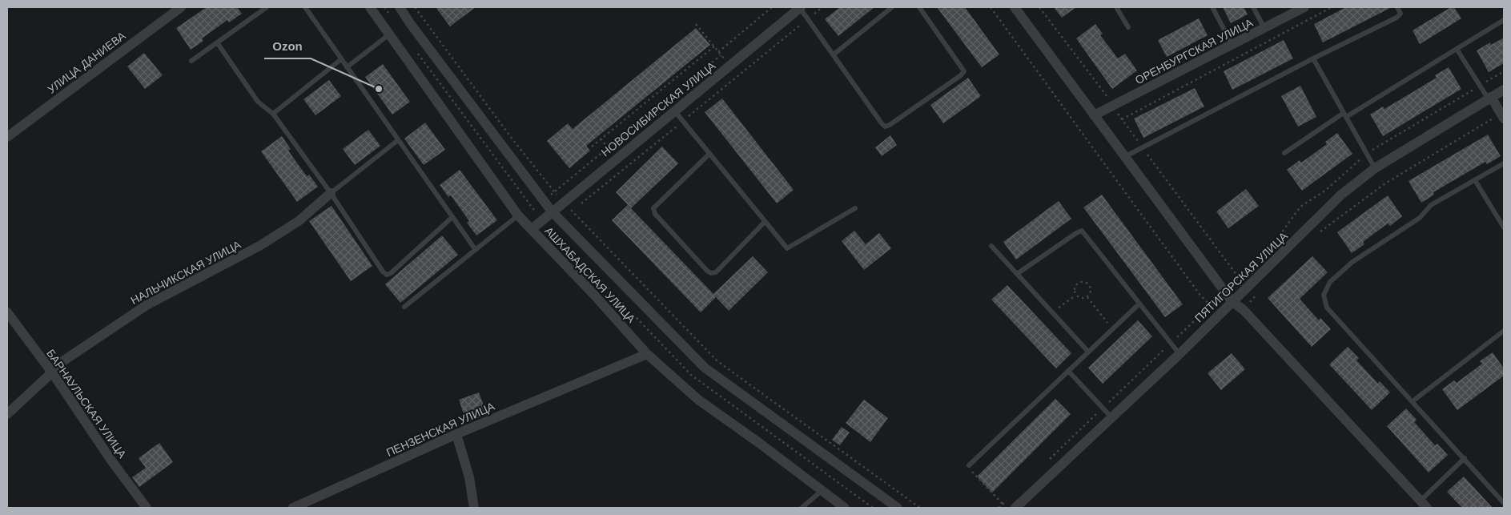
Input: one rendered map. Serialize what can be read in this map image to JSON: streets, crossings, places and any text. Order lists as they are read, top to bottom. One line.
{"streets":{"street":["ОРЕНБУРГСКАЯ УЛИЦА","УЛИЦА ДАНИЕВА","НОВОСИБИРСКАЯ УЛИЦА","НАЛЬЧИКСКАЯ УЛИЦА","АШХАБАДСКАЯ УЛИЦА","ПЯТИГОРСКАЯ УЛИЦА","БАРНАУЛЬСКАЯ УЛИЦА","ПЕНЗЕНСКАЯ УЛИЦА"]},"crossings":[["НОВОСИБИРСКАЯ УЛИЦА","АШХАБАДСКАЯ УЛИЦА"],["НАЛЬЧИКСКАЯ УЛИЦА","БАРНАУЛЬСКАЯ УЛИЦА"],["АШХАБАДСКАЯ УЛИЦА","ПЕНЗЕНСКАЯ УЛИЦА"]],"places":["Ozon"]}
